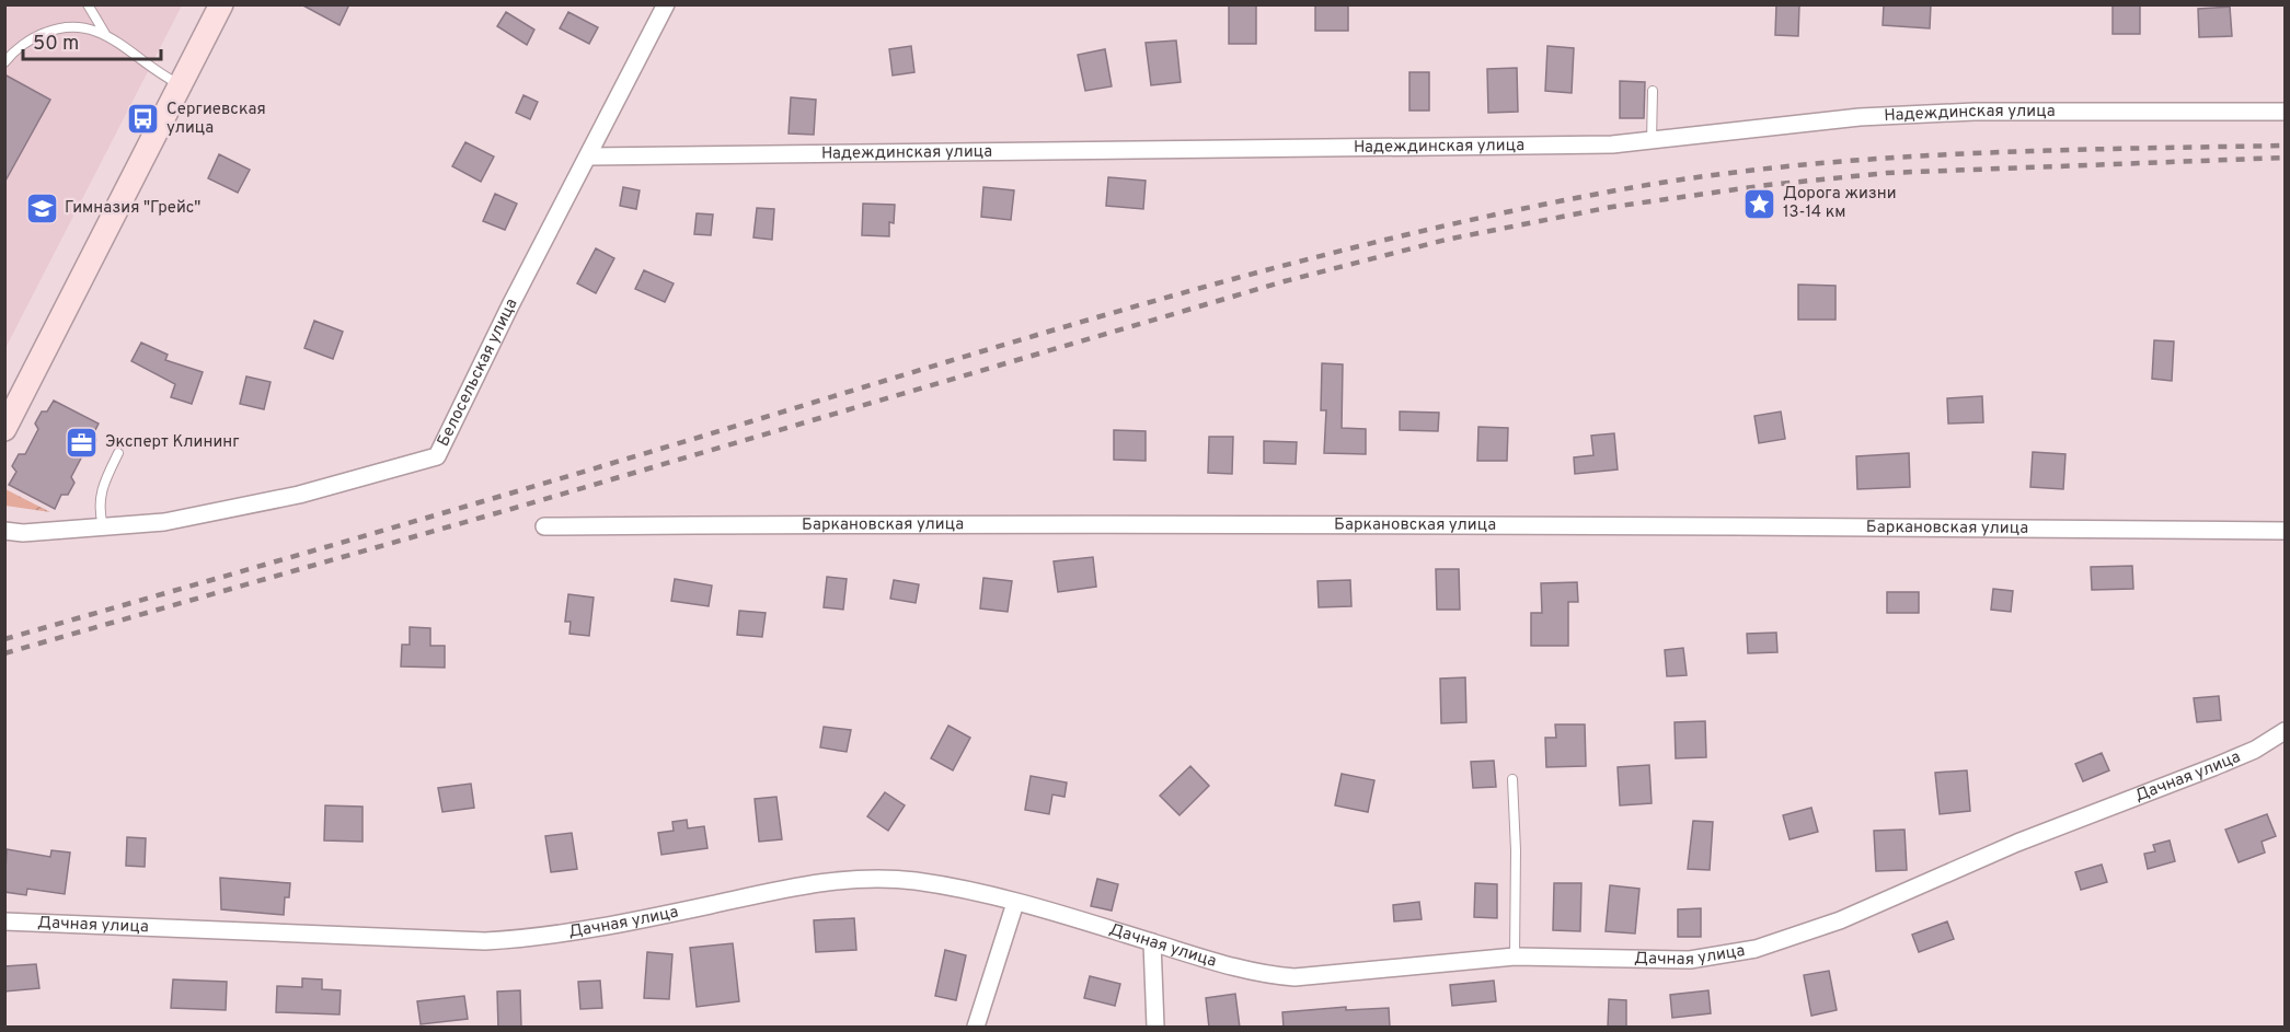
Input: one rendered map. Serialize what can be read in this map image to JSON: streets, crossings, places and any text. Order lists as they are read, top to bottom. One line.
{"streets":{"street":["Надеждинская улица","Белосельская улица","Баркановская улица","Дачная улица"]},"crossings":[["Надеждинская улица","Белосельская улица"]],"places":{"bus stop":["Сергиевская улица"],"place":["Дорога жизни 13-14 км"],"school or university":["Гимназия \"Грейс\""],"office":["Эксперт Клининг"]},"scale_bar":"50 m"}
